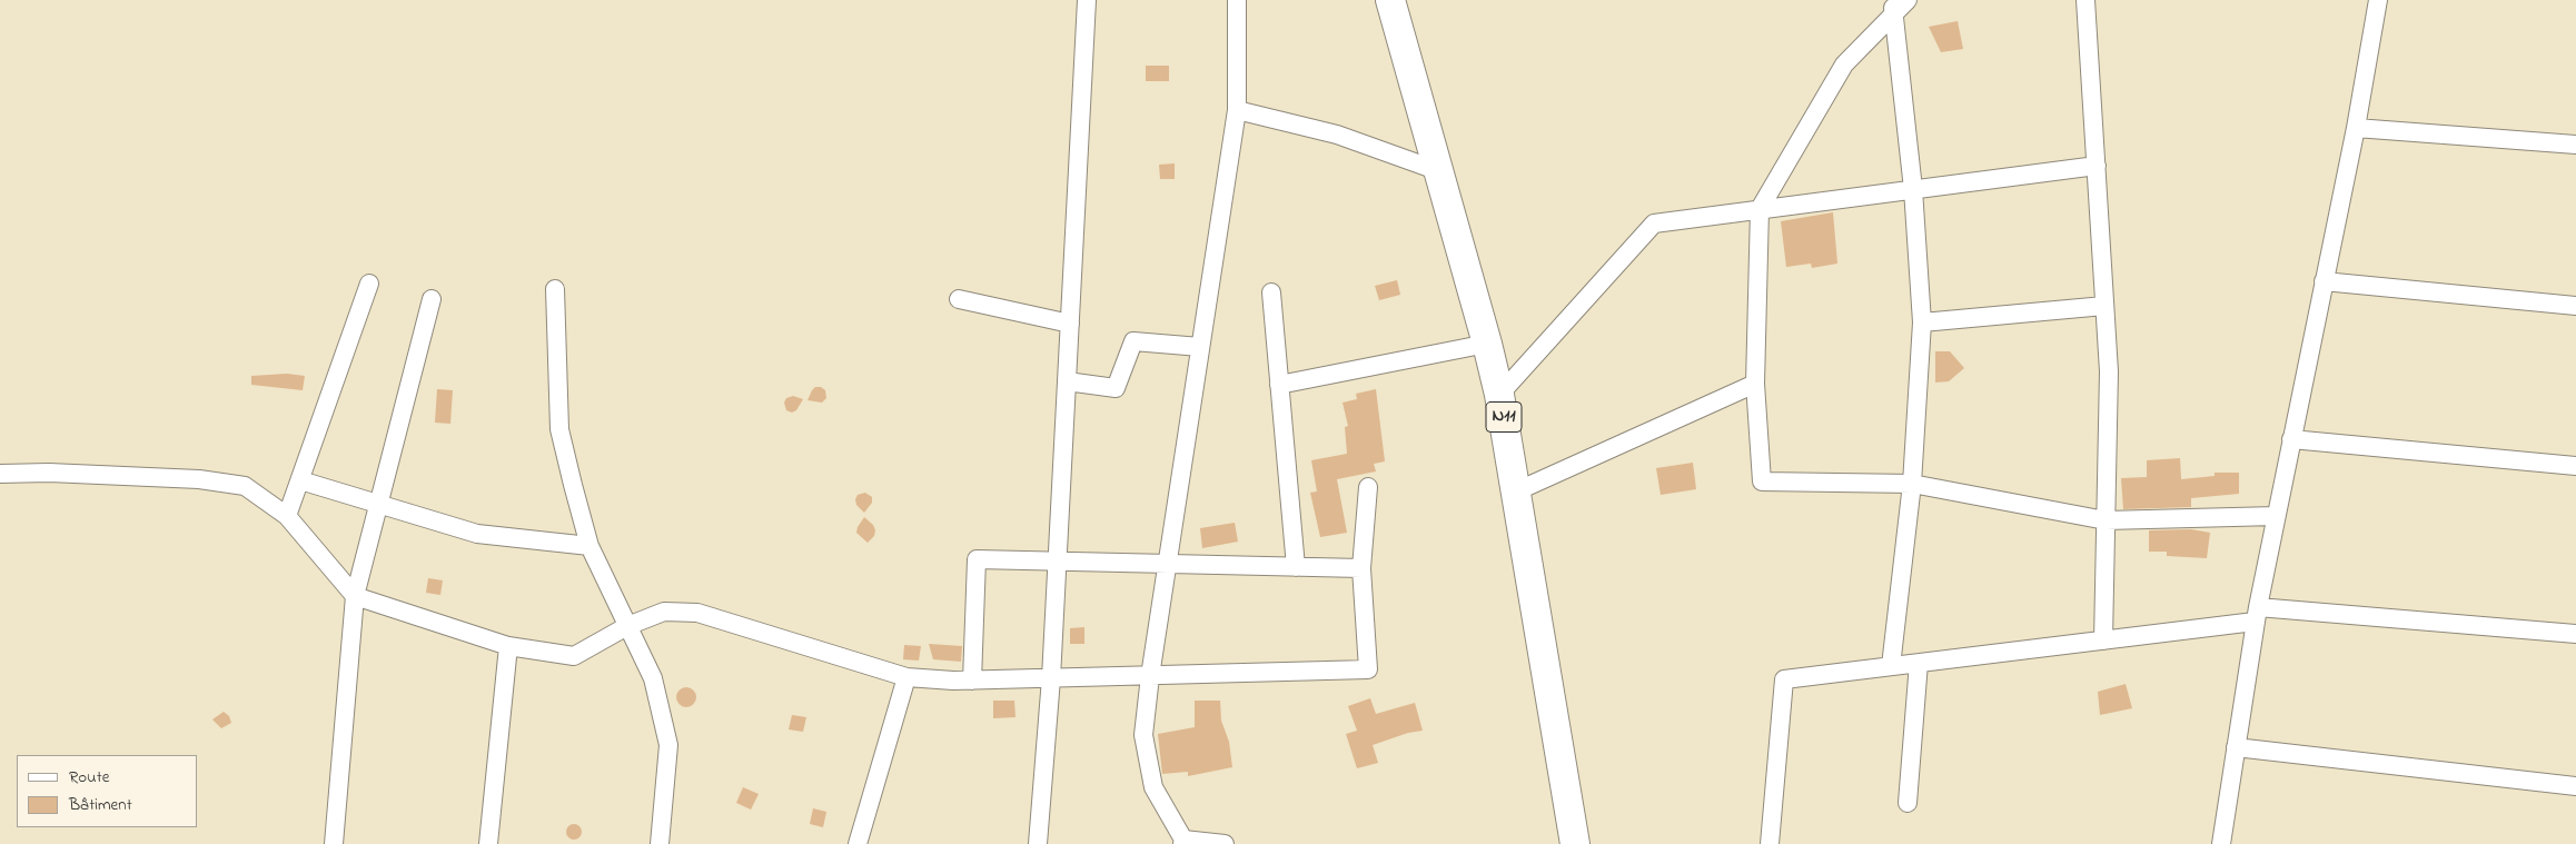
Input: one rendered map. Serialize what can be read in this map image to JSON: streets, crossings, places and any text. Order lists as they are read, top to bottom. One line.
{"streets":{"main road":["N11"]},"legend":["Route","Bâtiment"]}
